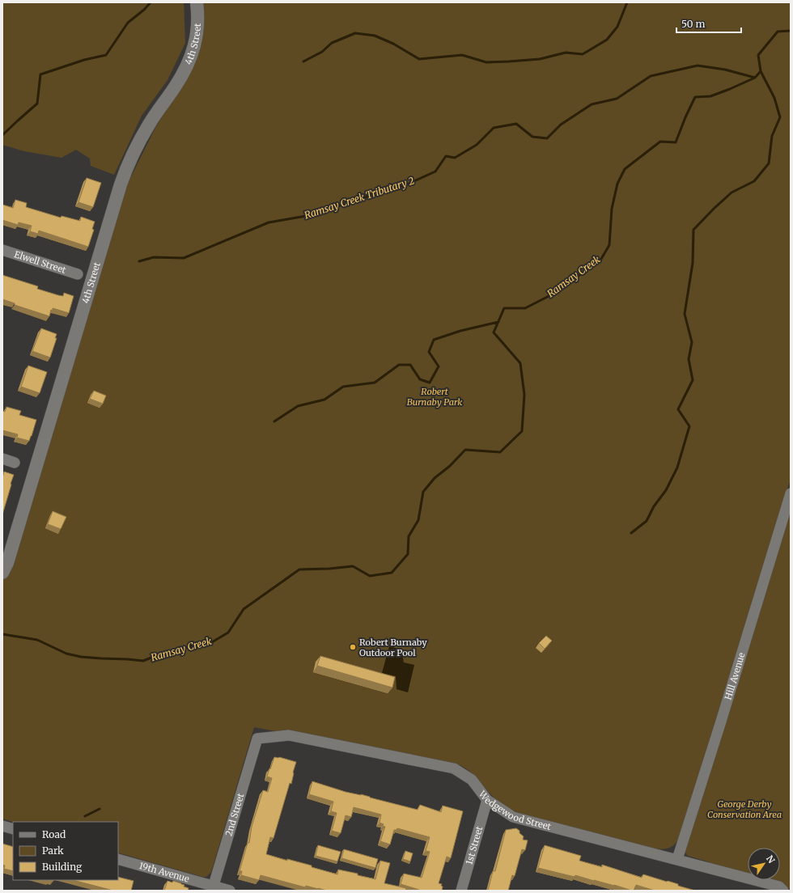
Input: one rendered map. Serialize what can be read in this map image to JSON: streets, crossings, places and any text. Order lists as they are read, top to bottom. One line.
{"streets":{"street":["4th Street","Elwell Street","Hill Avenue","Wedgewood Street","2nd Street","1st Street","19th Avenue"]},"crossings":[["Hill Avenue","Wedgewood Street"],["Wedgewood Street","2nd Street"],["Wedgewood Street","1st Street"],["2nd Street","19th Avenue"]],"water":["Ramsay Creek Tributary 2","Ramsay Creek"],"parks":["Robert Burnaby Park","George Derby Conservation Area"],"places":["Robert Burnaby Outdoor Pool"],"legend":["Road","Park","Building"],"scale_bar":"50 m","north":"top right"}
